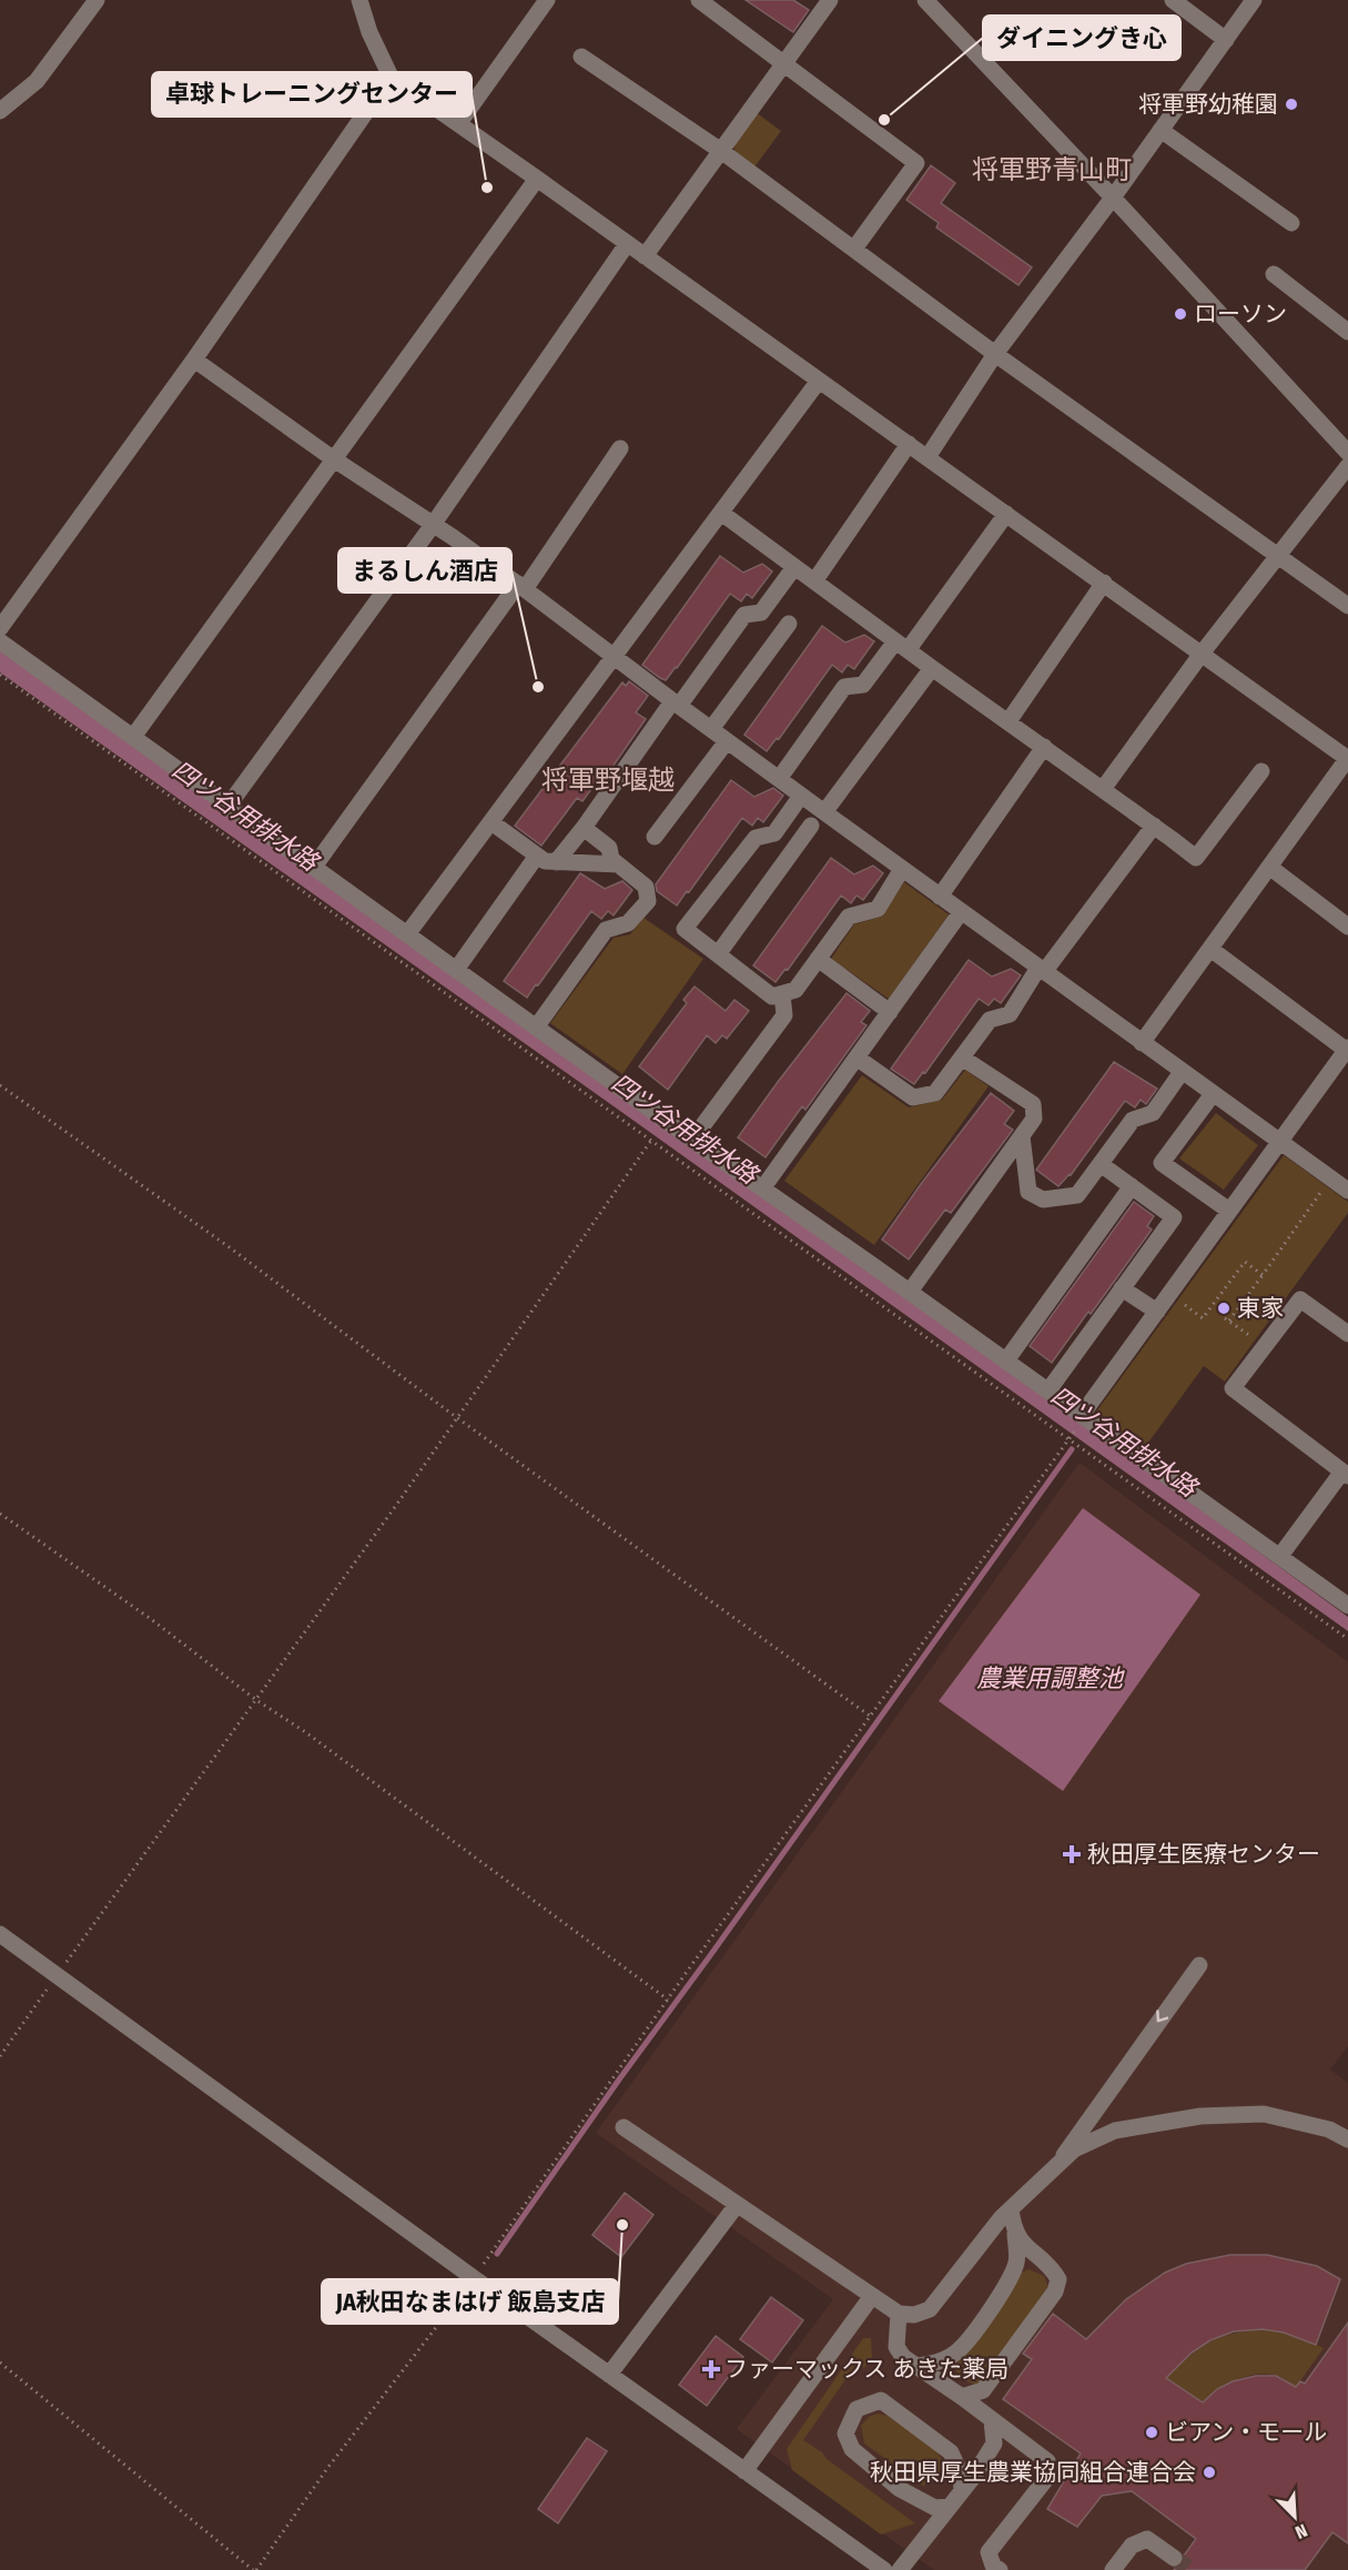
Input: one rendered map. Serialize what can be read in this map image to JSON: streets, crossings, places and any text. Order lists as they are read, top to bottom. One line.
{"districts":["将軍野青山町","将軍野堰越"],"water":["四ツ谷用排水路","農業用調整池"],"places":{"other":["将軍野幼稚園","ダイニングき心","卓球トレーニングセンター","ローソン","まるしん酒店","東家","JA秋田なまはげ 飯島支店","ビアン・モール","秋田県厚生農業協同組合連合会"],"health":["秋田厚生医療センター","ファーマックス あきた薬局"]},"north":"bottom right"}
